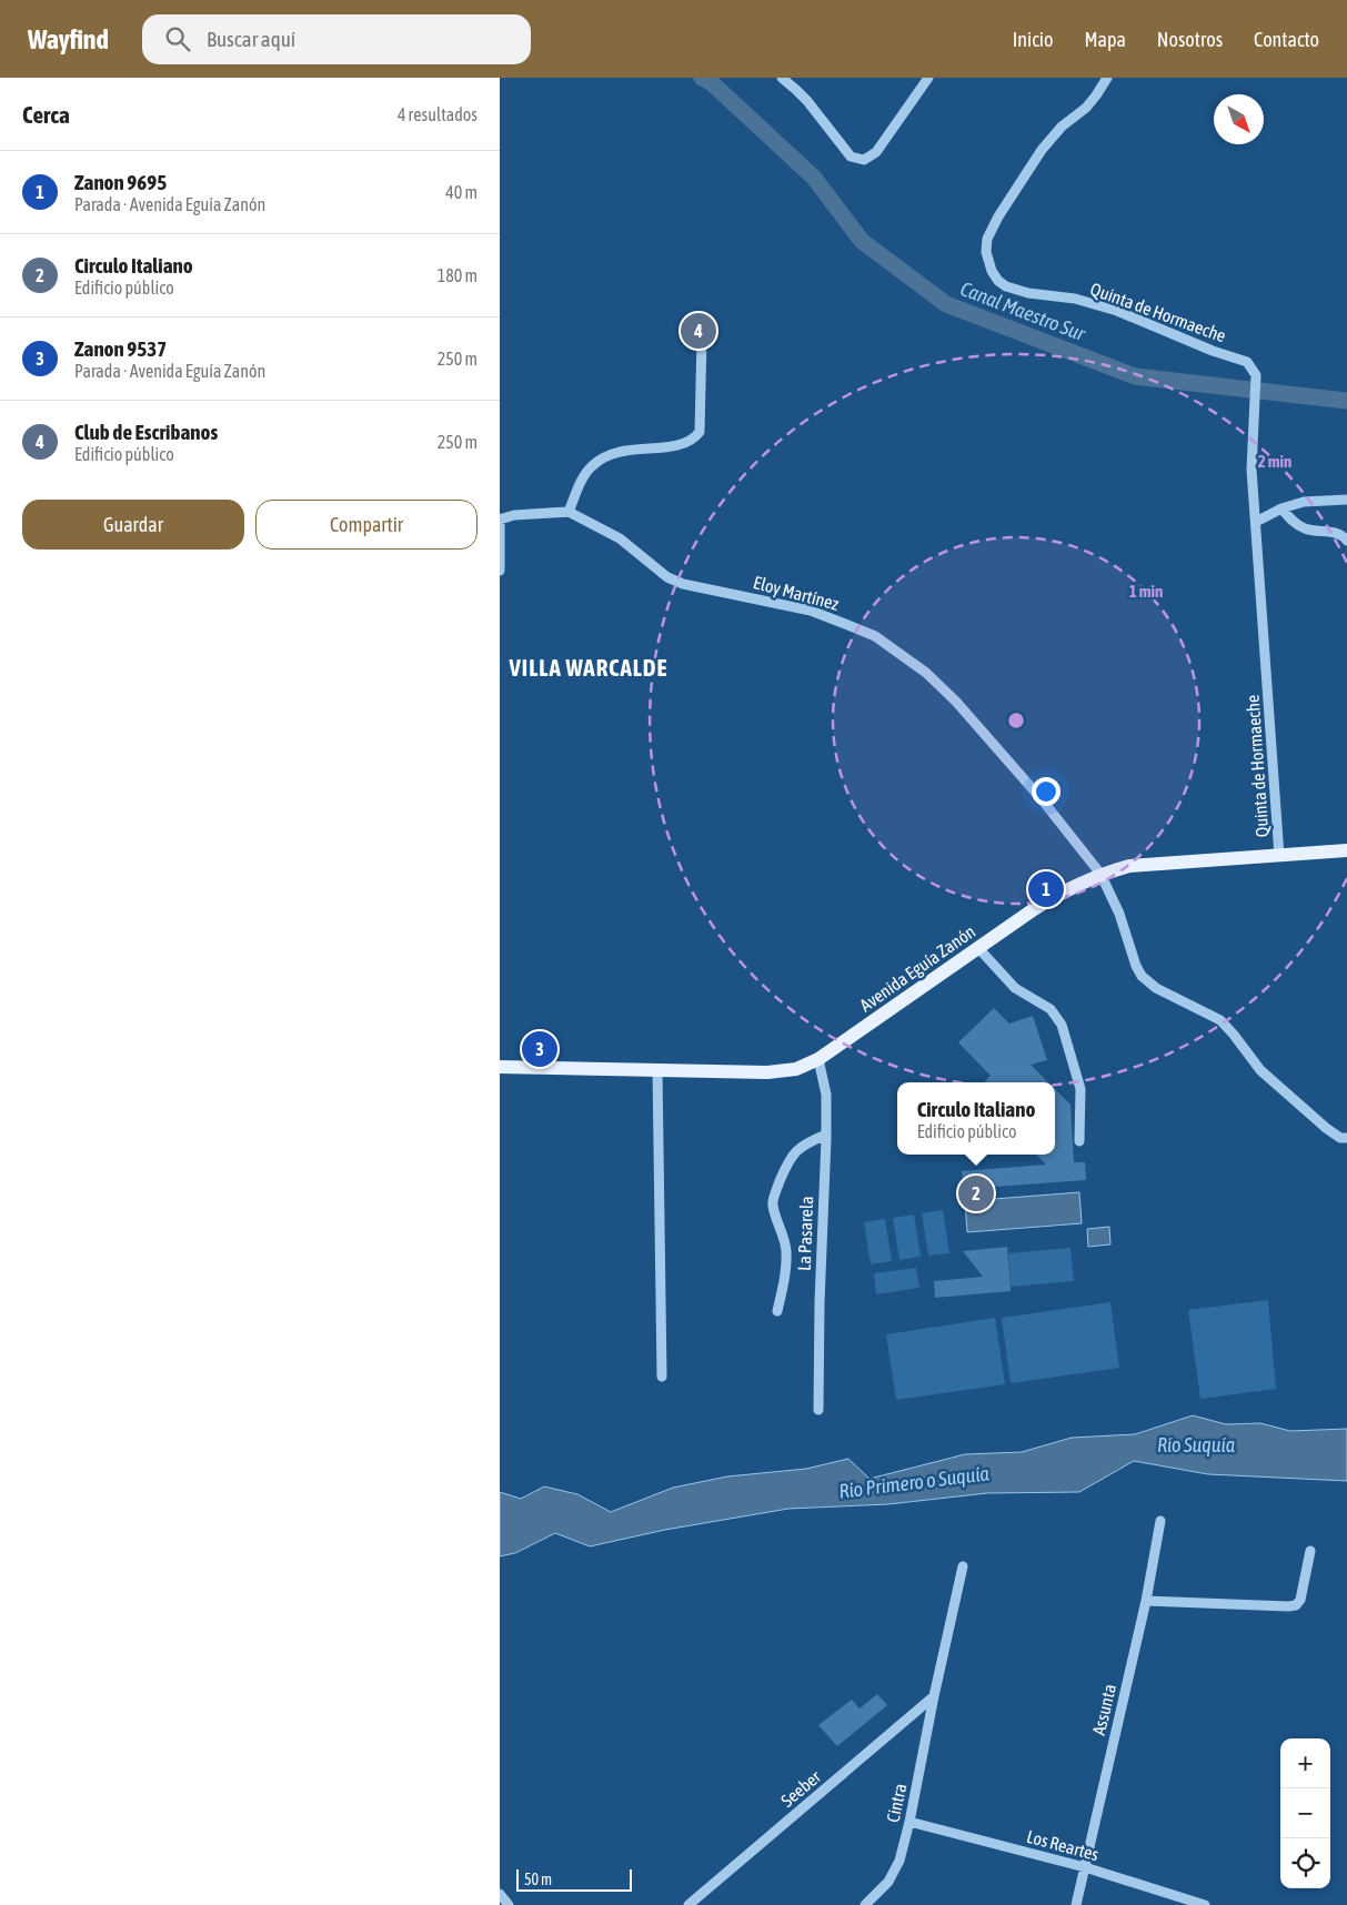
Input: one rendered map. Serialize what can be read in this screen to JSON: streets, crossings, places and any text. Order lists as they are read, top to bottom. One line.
{"streets":{"main road":["Avenida Eguía Zanón"],"street":["Quinta de Hormaeche","Eloy Martínez","La Pasarela","Assunta","Seeber","Cintra","Los Reartes"]},"crossings":[["Quinta de Hormaeche","Avenida Eguía Zanón"],["Eloy Martínez","Avenida Eguía Zanón"],["Avenida Eguía Zanón","La Pasarela"],["Assunta","Los Reartes"],["Seeber","Cintra"],["Cintra","Los Reartes"]],"districts":["VILLA WARCALDE"],"water":["Canal Maestro Sur","Río Suquía","Río Primero o Suquía"],"scale_bar":"50 m","north":"bottom right","page":{"header":"Wayfind","search":"Buscar aquí","nav":["Inicio","Mapa","Nosotros","Contacto"],"heading":["Cerca","4 resultados"],"list":[{"mark":"1","name":"Zanon 9695","note":"Parada · Avenida Eguía Zanón","value":"40 m"},{"mark":"2","name":"Circulo Italiano","note":"Edificio público","value":"180 m"},{"mark":"3","name":"Zanon 9537","note":"Parada · Avenida Eguía Zanón","value":"250 m"},{"mark":"4","name":"Club de Escribanos","note":"Edificio público","value":"250 m"}],"pins":["4","1","3","2"],"buttons":["Guardar","Compartir"],"popup":["Circulo Italiano","Edificio público"],"map_buttons":["+","−"],"scale":"50 m"},"rings":["2 min","1 min"]}
